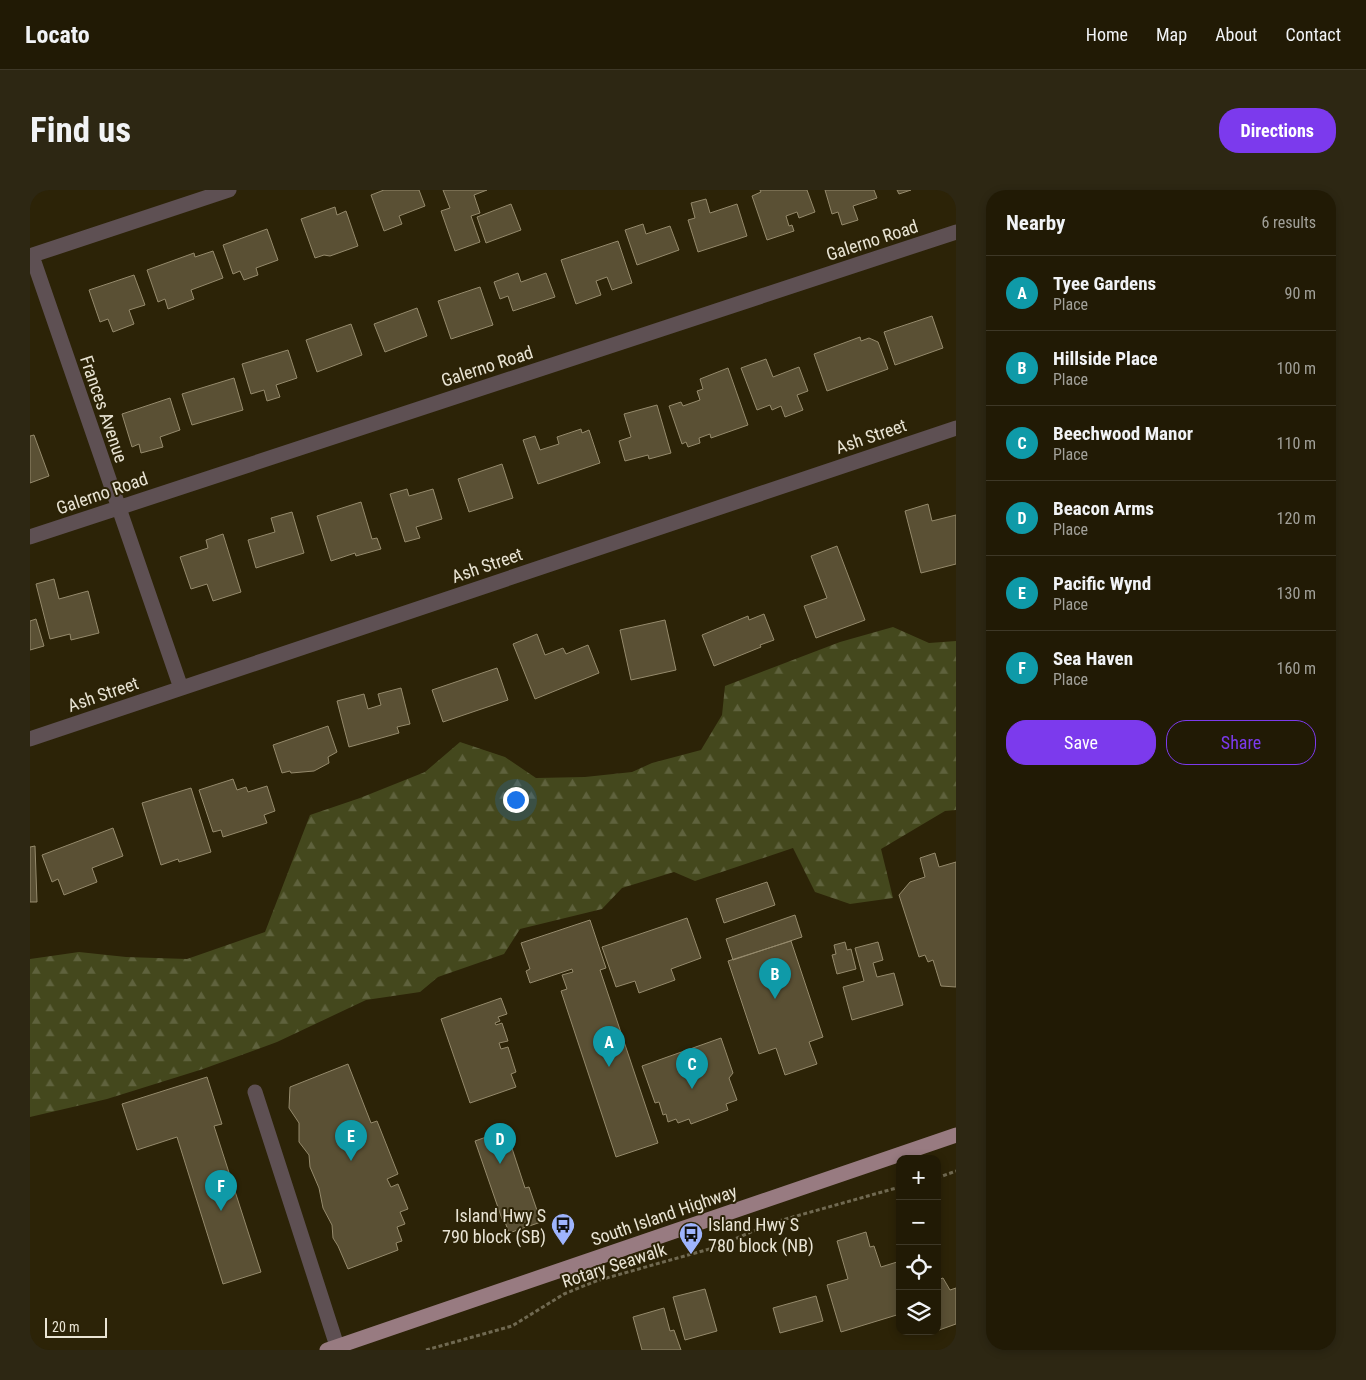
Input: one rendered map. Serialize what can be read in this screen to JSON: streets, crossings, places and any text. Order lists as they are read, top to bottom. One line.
{"streets":{"main road":["South Island Highway"],"street":["Galerno Road","Frances Avenue","Ash Street"],"path":["Rotary Seawalk"]},"crossings":[["Galerno Road","Frances Avenue"],["Frances Avenue","Ash Street"]],"places":{"bus stop":["Island Hwy S 790 block (SB)","Island Hwy S 780 block (NB)"]},"scale_bar":"20 m","page":{"header":"Locato","nav":["Home","Map","About","Contact"],"buttons":["Directions",["Save","Share"]],"title":"Find us","heading":["Nearby","6 results"],"list":[{"mark":"A","name":"Tyee Gardens","note":"Place","value":"90 m"},{"mark":"B","name":"Hillside Place","note":"Place","value":"100 m"},{"mark":"C","name":"Beechwood Manor","note":"Place","value":"110 m"},{"mark":"D","name":"Beacon Arms","note":"Place","value":"120 m"},{"mark":"E","name":"Pacific Wynd","note":"Place","value":"130 m"},{"mark":"F","name":"Sea Haven","note":"Place","value":"160 m"}],"pins":["B","A","C","E","D","F"],"map_buttons":["+","−"],"scale":"20 m"}}
